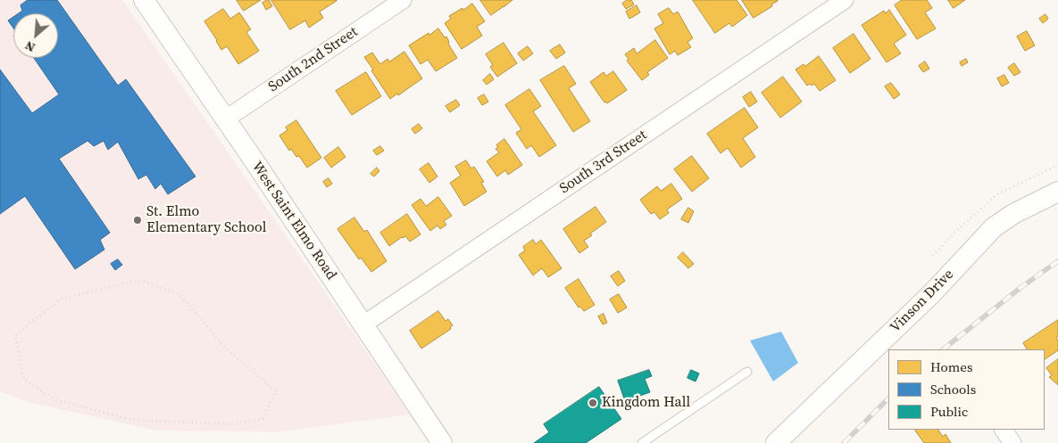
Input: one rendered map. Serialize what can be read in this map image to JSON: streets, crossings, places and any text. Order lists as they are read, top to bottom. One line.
{"streets":{"street":["South 2nd Street","South 3rd Street","West Saint Elmo Road","Vinson Drive"]},"crossings":[["South 2nd Street","West Saint Elmo Road"],["South 3rd Street","West Saint Elmo Road"]],"places":["St. Elmo Elementary School","Kingdom Hall"],"legend":["Homes","Schools","Public"],"north":"bottom left"}
